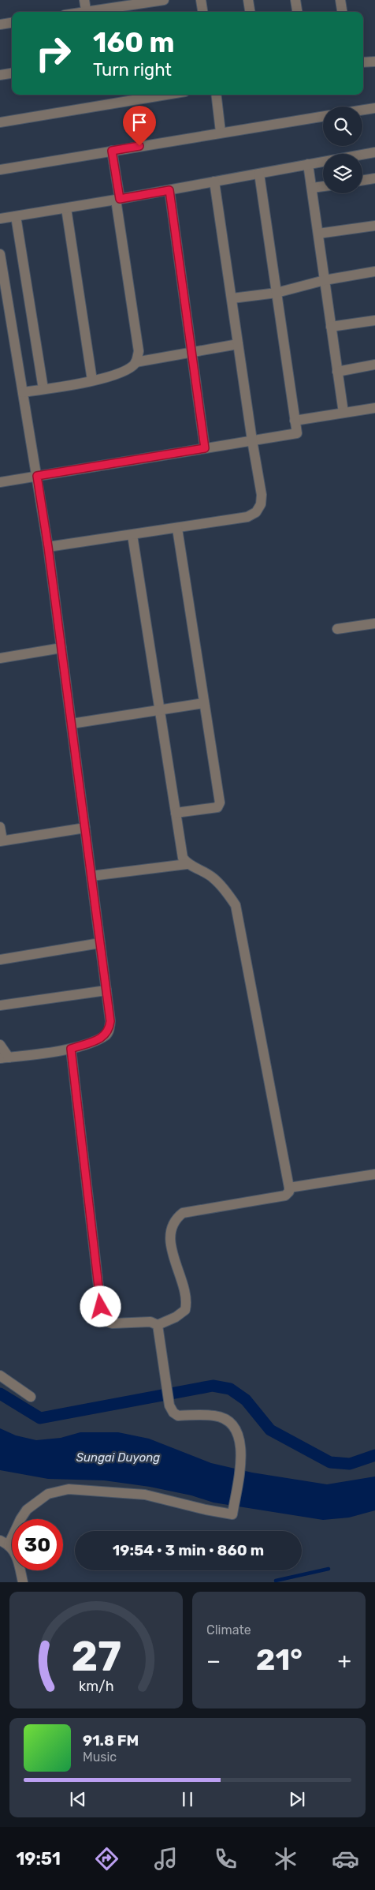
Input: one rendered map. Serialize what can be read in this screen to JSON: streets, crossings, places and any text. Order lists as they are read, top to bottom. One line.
{"water":["Sungai Duyong"],"page":{"turn":["160 m","Turn right"],"limit":"30","trip":"19:54 · 3 min · 860 m","tile":"Climate","heat":["−","21°","+"],"song":["91.8 FM","Music"],"tabs":"19:51","gauge":["27","km/h"]}}
